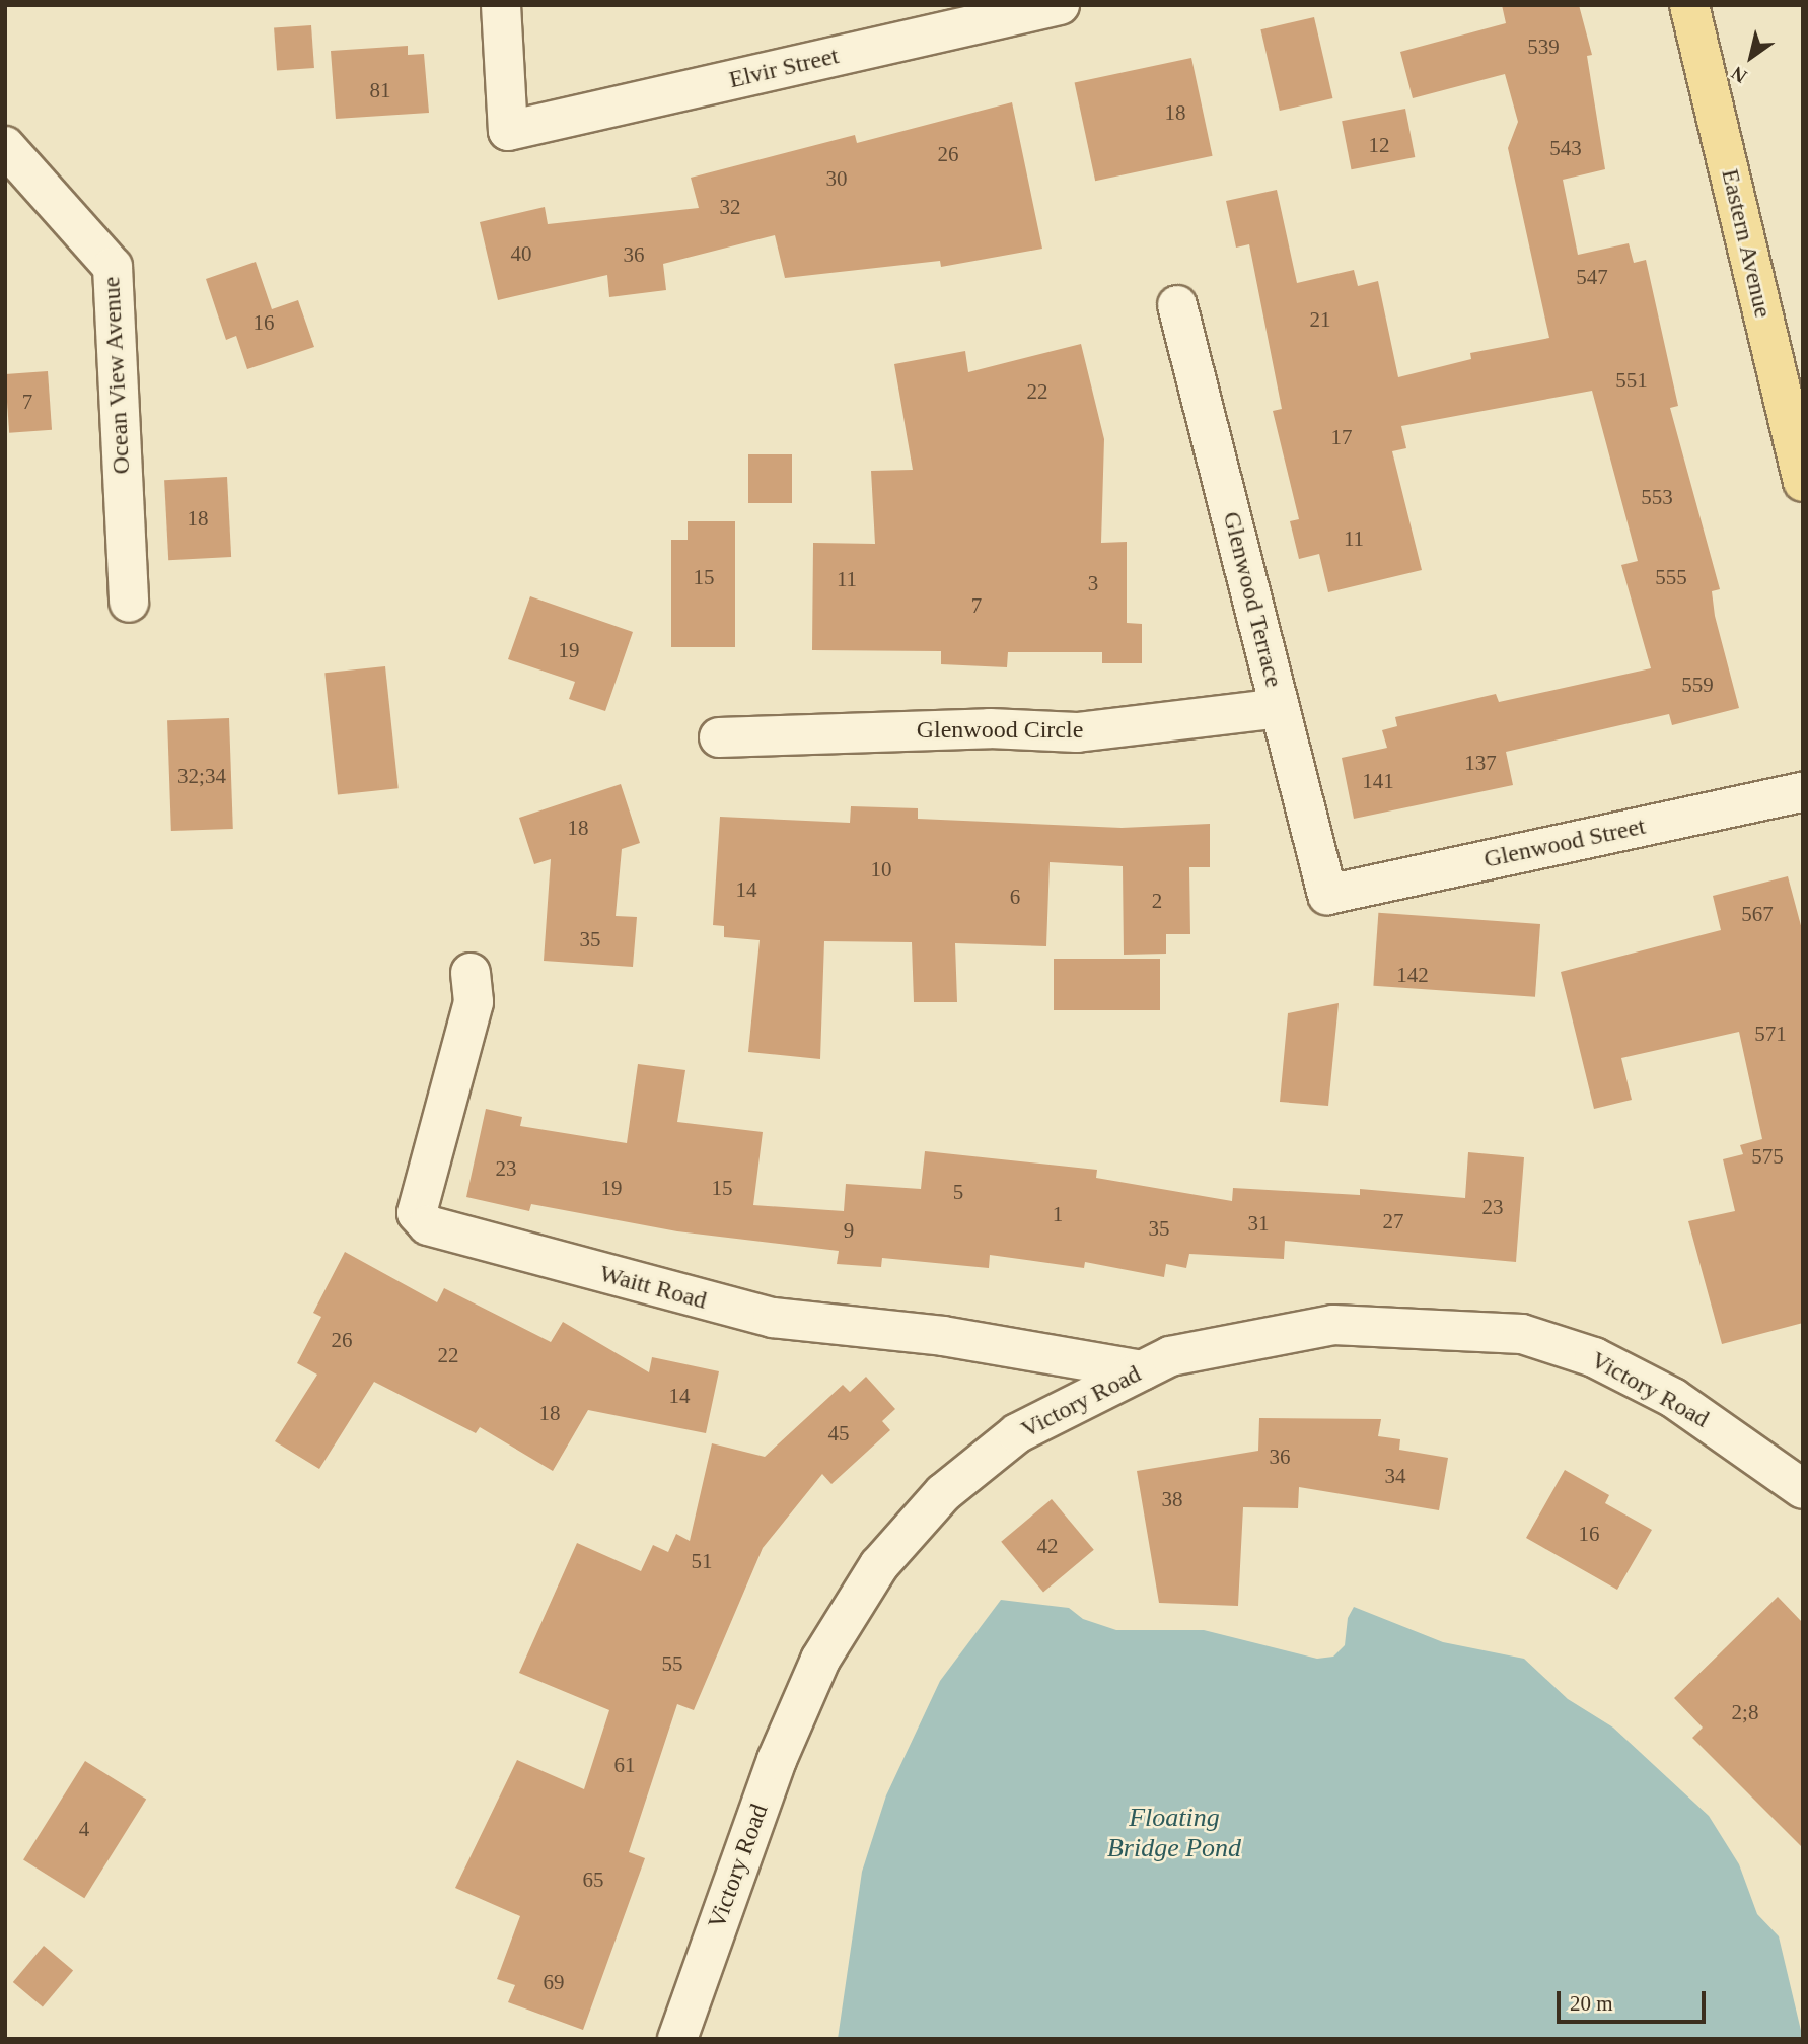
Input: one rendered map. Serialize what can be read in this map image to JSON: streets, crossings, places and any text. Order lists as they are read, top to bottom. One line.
{"streets":{"main road":["Eastern Avenue"],"street":["Elvir Street","Ocean View Avenue","Glenwood Terrace","Glenwood Circle","Glenwood Street","Waitt Road","Victory Road"]},"crossings":[["Glenwood Terrace","Glenwood Circle"],["Glenwood Terrace","Glenwood Street"],["Waitt Road","Victory Road"]],"water":["Floating Bridge Pond"],"house_numbers":["539","81","18","12","543","26","30","32","40","36","547","21","16","551","22","7","17","553","18","11","15","555","11","3","7","19","559","137","32;34","141","18","10","14","6","2","567","35","142","571","575","23","19","15","5","23","1","27","31","35","9","26","22","14","18","45","36","34","38","16","42","51","55","2;8","61","4","65","69"],"scale_bar":"20 m","north":"bottom left"}
